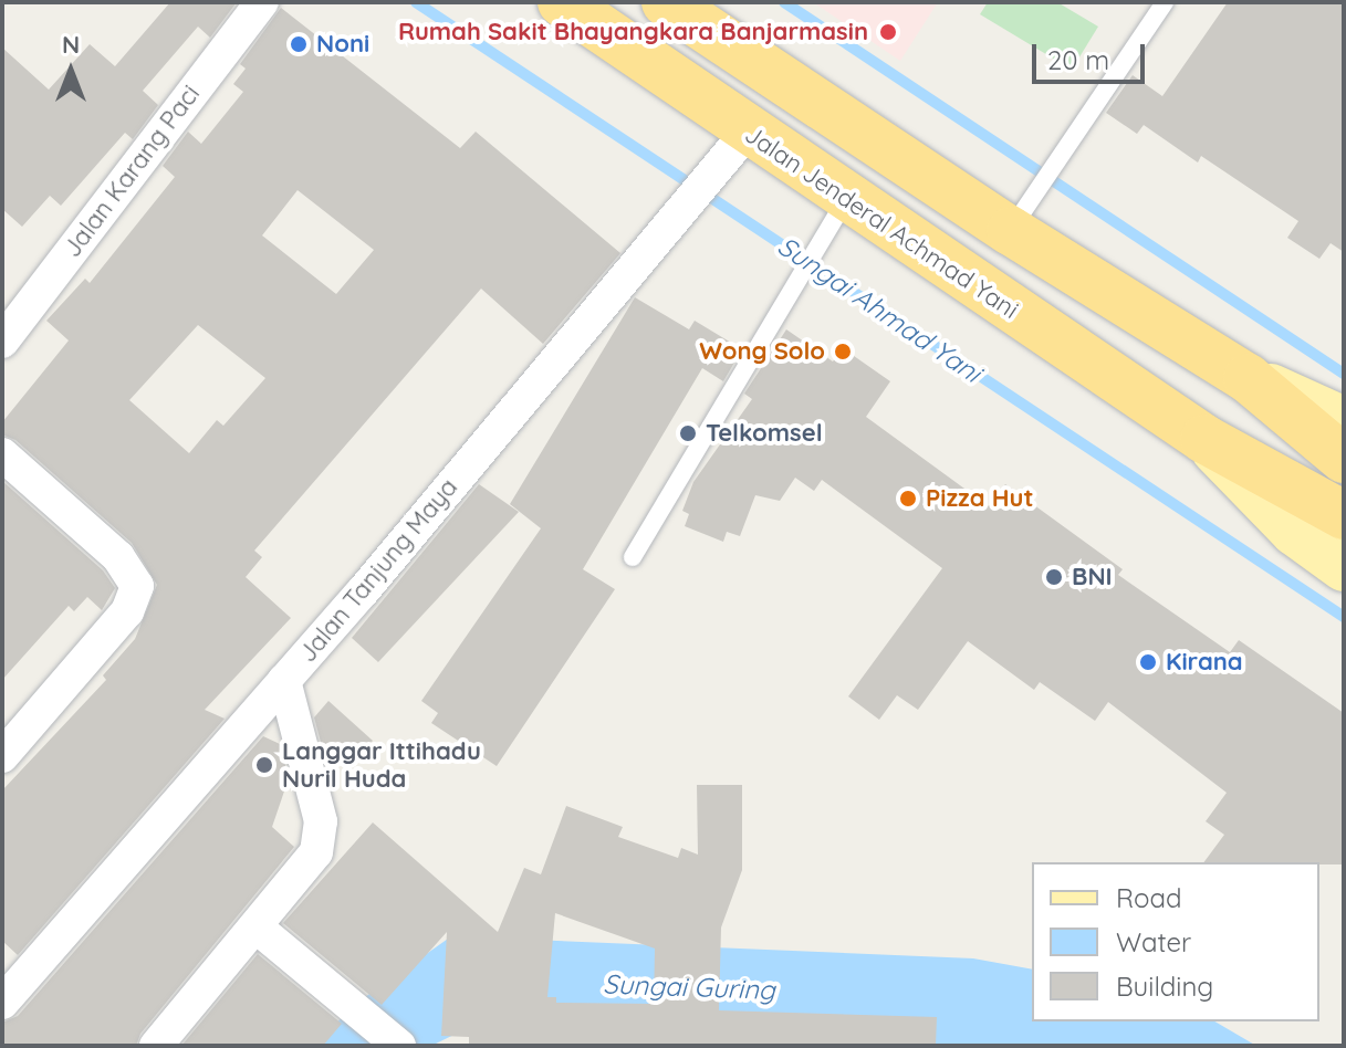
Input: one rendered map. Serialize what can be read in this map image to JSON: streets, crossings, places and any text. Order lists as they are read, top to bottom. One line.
{"streets":{"highway":["Jalan Jenderal Achmad Yani"],"street":["Jalan Karang Paci","Jalan Tanjung Maya"]},"crossings":[["Jalan Jenderal Achmad Yani","Jalan Tanjung Maya"]],"water":["Sungai Ahmad Yani","Sungai Guring"],"places":["Rumah Sakit Bhayangkara Banjarmasin","Noni","Wong Solo","Telkomsel","Pizza Hut","BNI","Kirana","Langgar Ittihadu Nuril Huda"],"legend":["Road","Water","Building"],"scale_bar":"20 m","north":"top"}
